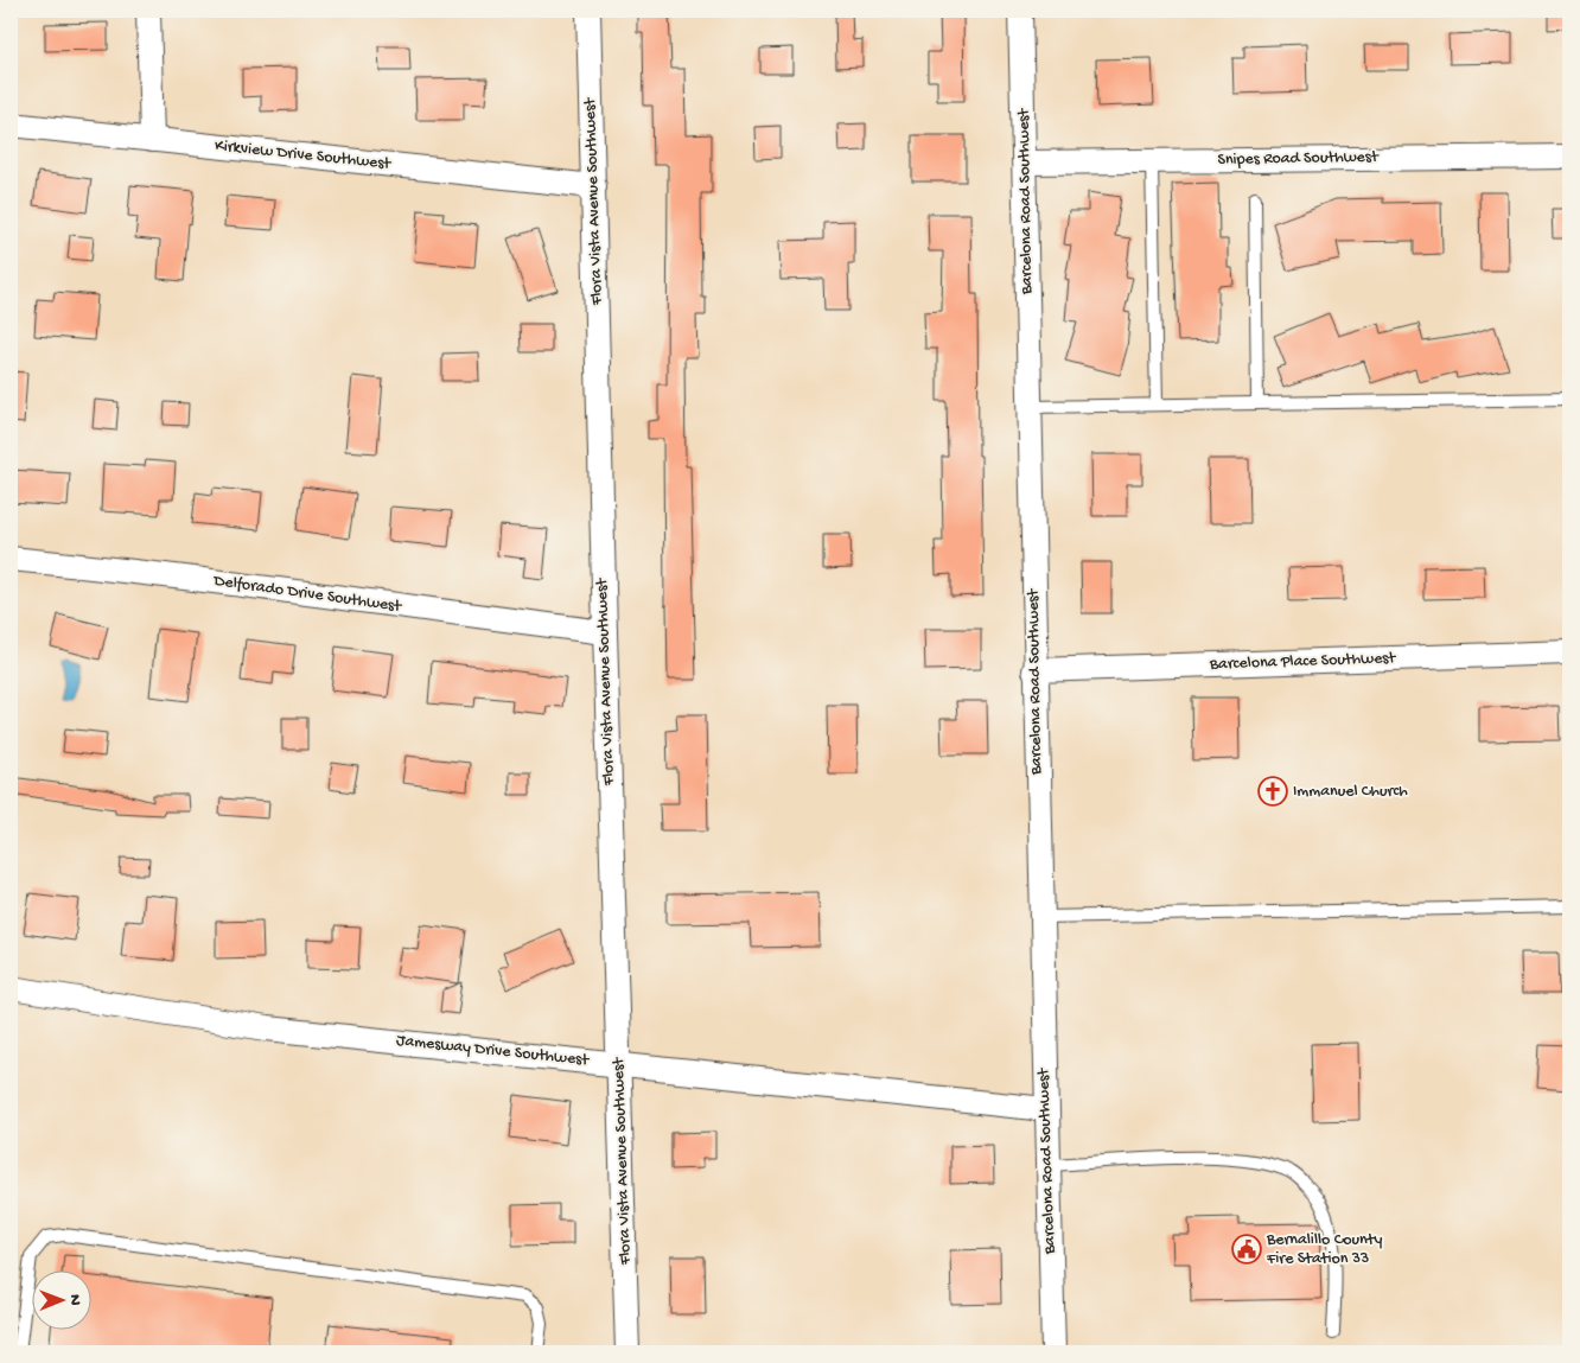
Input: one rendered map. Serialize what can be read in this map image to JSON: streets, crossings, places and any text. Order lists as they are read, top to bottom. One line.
{"streets":{"street":["Kirkview Drive Southwest","Snipes Road Southwest","Flora Vista Avenue Southwest","Barcelona Road Southwest","Delforado Drive Southwest","Barcelona Place Southwest","Jamesway Drive Southwest"]},"crossings":[["Kirkview Drive Southwest","Flora Vista Avenue Southwest"],["Snipes Road Southwest","Barcelona Road Southwest"],["Flora Vista Avenue Southwest","Delforado Drive Southwest"],["Flora Vista Avenue Southwest","Jamesway Drive Southwest"],["Barcelona Road Southwest","Barcelona Place Southwest"],["Barcelona Road Southwest","Jamesway Drive Southwest"]],"places":{"church":["Immanuel Church"],"public building":["Bernalillo County Fire Station 33"]},"north":"right"}
